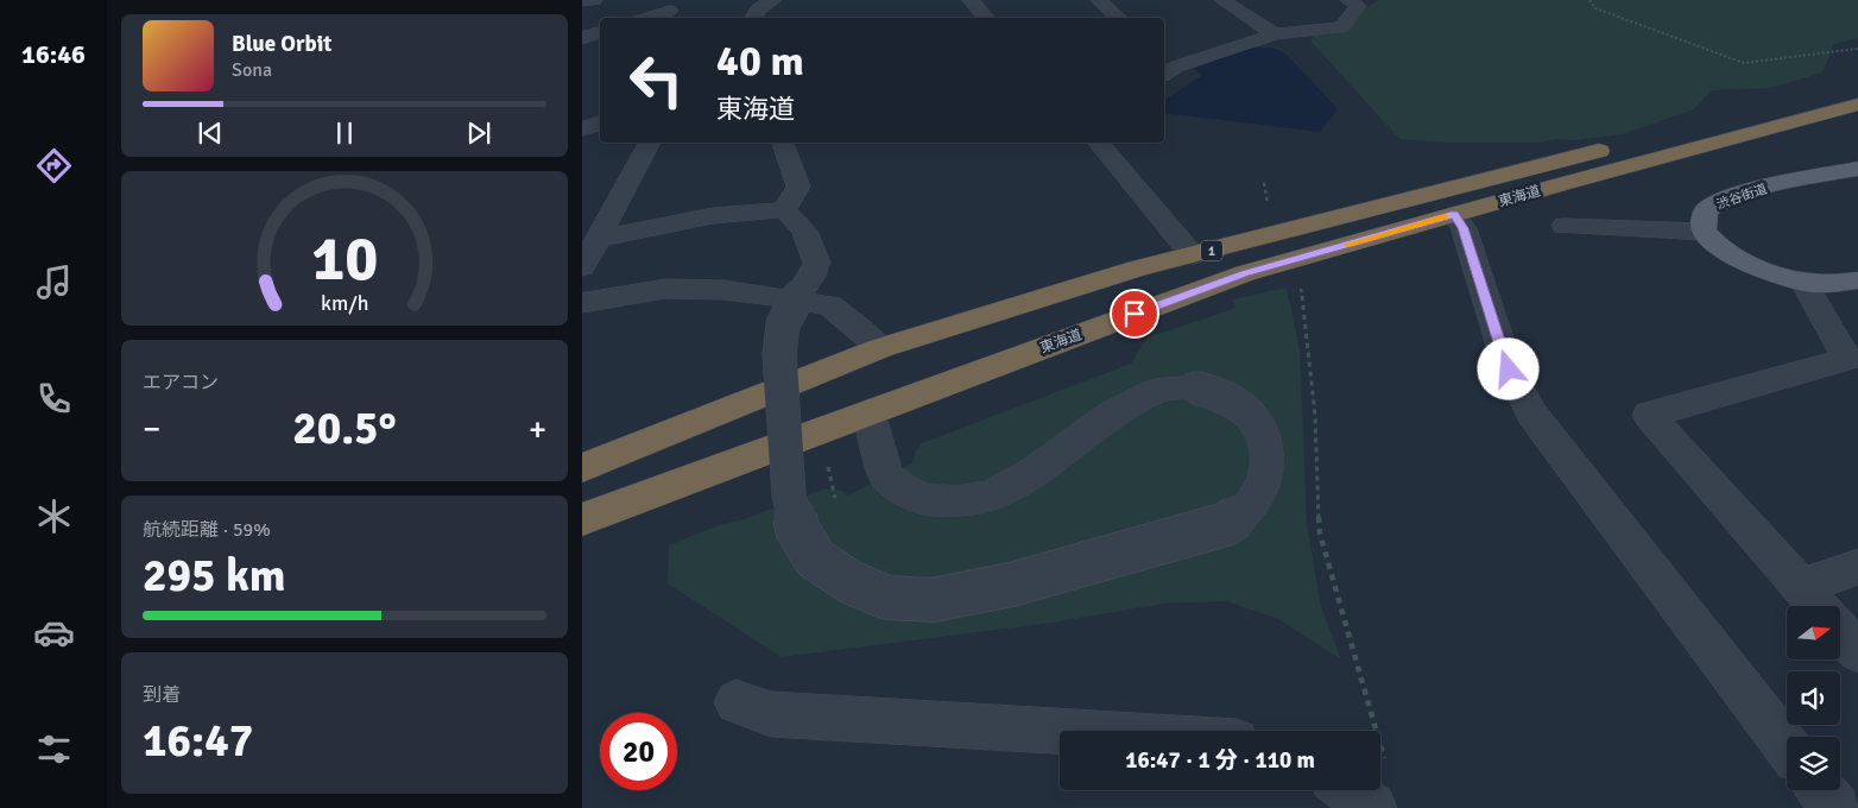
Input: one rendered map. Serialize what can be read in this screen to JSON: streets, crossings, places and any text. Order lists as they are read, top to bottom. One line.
{"streets":{"highway":["東海道","1"],"main road":["渋谷街道"]},"north":"right","page":{"tabs":"16:46","turn":["40 m","東海道"],"song":["Blue Orbit","Sona"],"tile":["エアコン",["航続距離 · 59%","295 km"],["到着","16:47"]],"heat":["−","20.5°","+"],"limit":"20","trip":"16:47 · 1 分 · 110 m","gauge":["10","km/h"]}}
